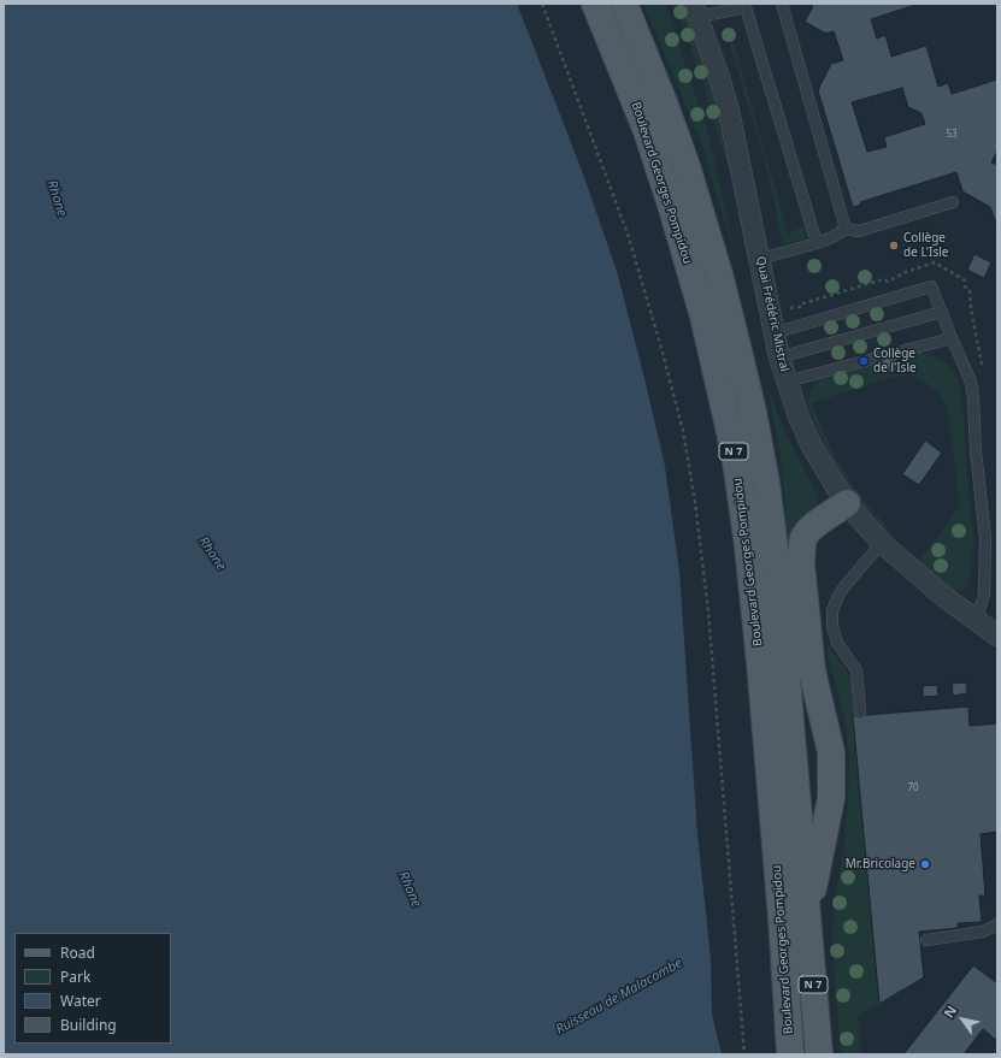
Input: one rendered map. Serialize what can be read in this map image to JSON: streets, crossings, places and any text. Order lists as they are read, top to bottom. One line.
{"streets":{"main road":["Boulevard Georges Pompidou","N 7"],"street":["Quai Frédéric Mistral"]},"water":["Rhone","Ruisseau de Malacombe"],"places":["Collège de L'Isle","Collège de l'Isle","Mr.Bricolage"],"house_numbers":["53","70"],"legend":["Road","Park","Water","Building"],"north":"top left"}
